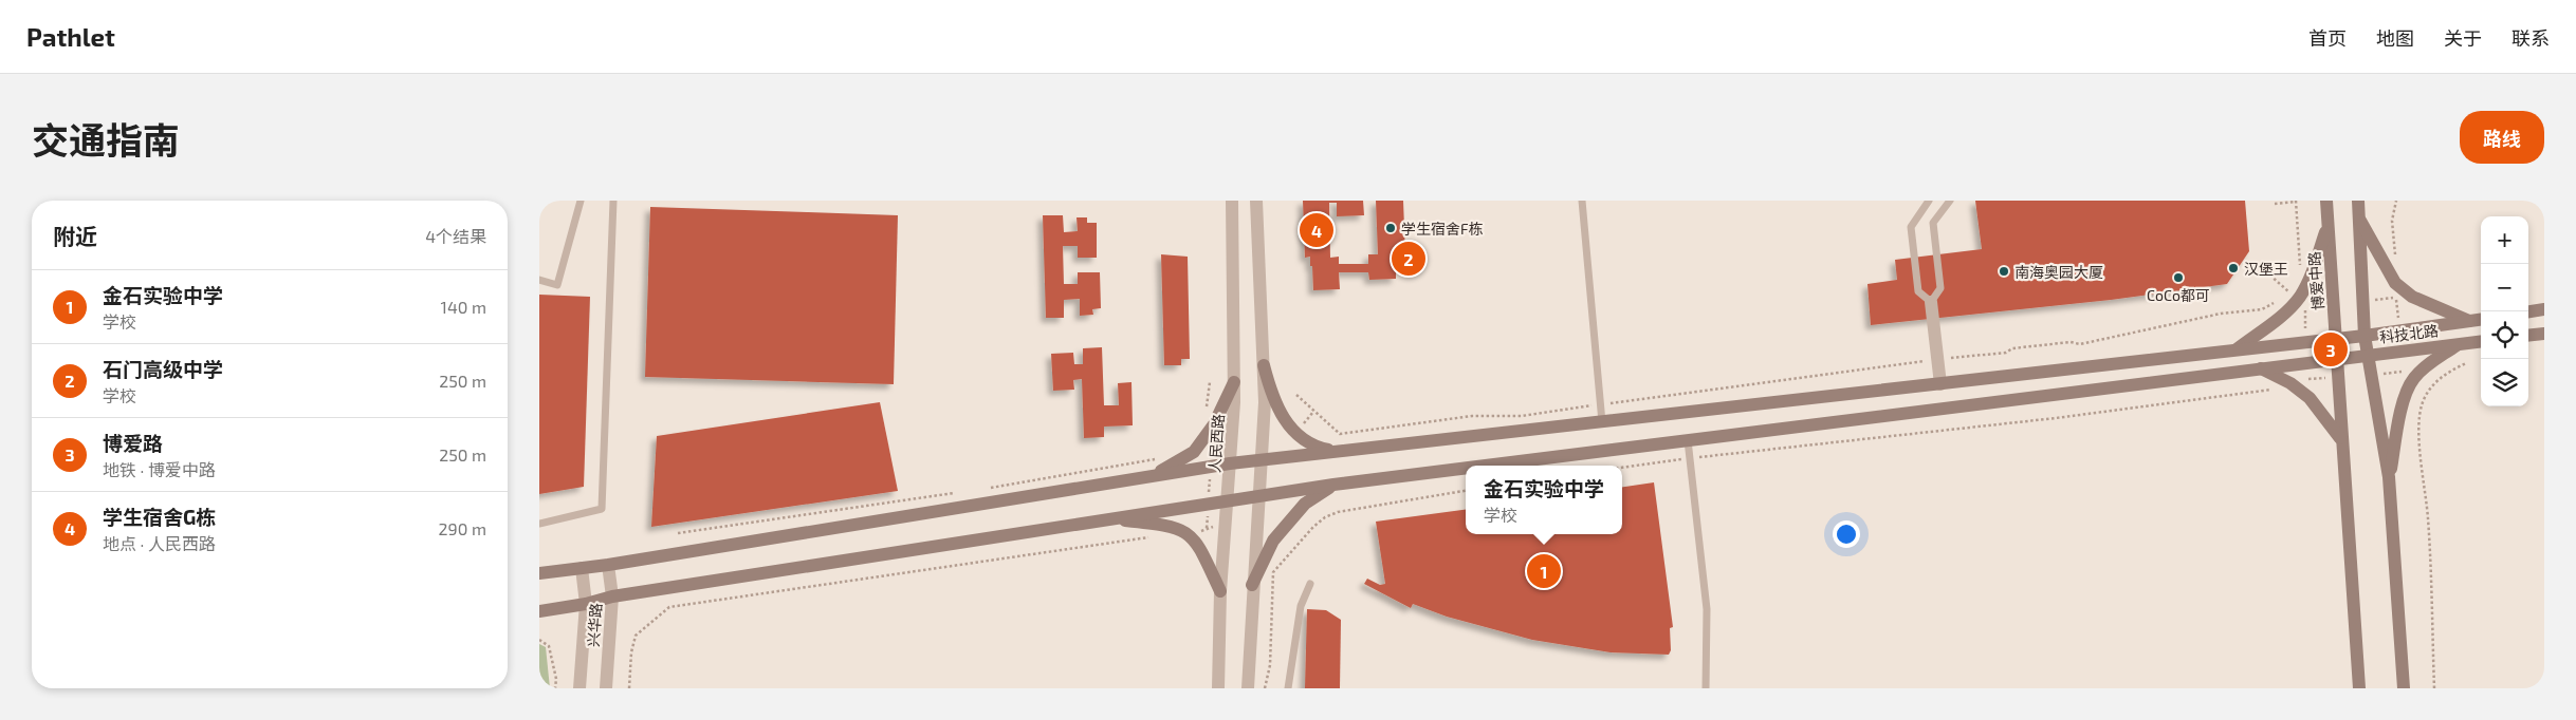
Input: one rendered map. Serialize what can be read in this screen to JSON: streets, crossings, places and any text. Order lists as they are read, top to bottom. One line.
{"streets":{"main road":["博爱中路","科技北路"],"street":["人民西路","兴华路"]},"crossings":[["博爱中路","科技北路"],["科技北路","人民西路"],["科技北路","兴华路"]],"places":["学生宿舍F栋","汉堡王","南海奥园大厦","CoCo都可"],"page":{"header":"Pathlet","nav":["首页","地图","关于","联系"],"title":"交通指南","buttons":"路线","heading":["附近","4个结果"],"pins":["4","2","3","1"],"map_buttons":["+","−"],"list":[{"mark":"1","name":"金石实验中学","note":"学校","value":"140 m"},{"mark":"2","name":"石门高级中学","note":"学校","value":"250 m"},{"mark":"3","name":"博爱路","note":"地铁 · 博爱中路","value":"250 m"},{"mark":"4","name":"学生宿舍G栋","note":"地点 · 人民西路","value":"290 m"}],"popup":["金石实验中学","学校"]}}
